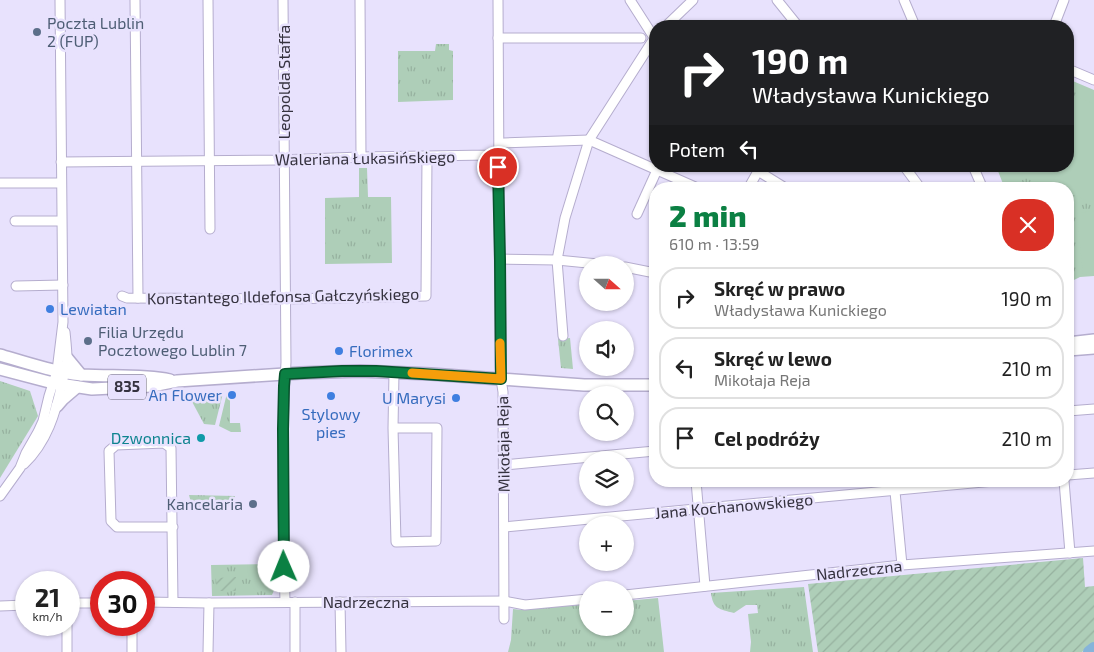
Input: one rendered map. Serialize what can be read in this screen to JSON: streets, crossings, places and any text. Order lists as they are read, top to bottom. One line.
{"streets":{"main road":["835"],"street":["Leopolda Staffa","Waleriana Łukasińskiego","Konstantego Ildefonsa Gałczyńskiego","Mikołaja Reja","Jana Kochanowskiego","Nadrzeczna"]},"crossings":[["Leopolda Staffa","Waleriana Łukasińskiego"],["Leopolda Staffa","Konstantego Ildefonsa Gałczyńskiego"],["Leopolda Staffa","835"],["Leopolda Staffa","Nadrzeczna"],["Waleriana Łukasińskiego","Konstantego Ildefonsa Gałczyńskiego"],["Waleriana Łukasińskiego","Mikołaja Reja"],["835","Mikołaja Reja"],["Mikołaja Reja","Jana Kochanowskiego"],["Mikołaja Reja","Nadrzeczna"]],"places":["Poczta Lublin 2 (FUP)","Lewiatan","Filia Urzędu Pocztowego Lublin 7","Florimex","An Flower","Stylowy pies","U Marysi","Dzwonnica","Kancelaria"],"north":"right","page":{"turn":["190 m","Władysława Kunickiego"],"then":"Potem","heading":["2 min","610 m · 13:59"],"map_buttons":["+","−"],"list":[{"name":"Skręć w prawo","note":"Władysława Kunickiego","value":"190 m"},{"name":"Skręć w lewo","note":"Mikołaja Reja","value":"210 m"},{"name":"Cel podróży","value":"210 m"}],"speed":"21 km/h","limit":"30"}}
